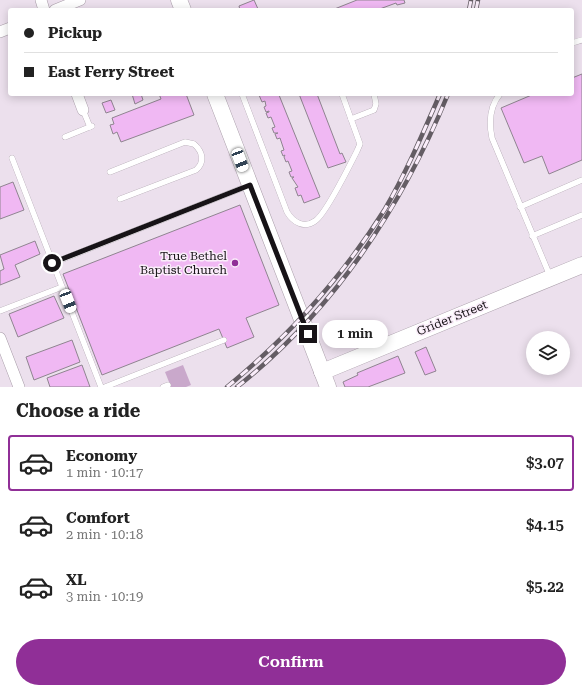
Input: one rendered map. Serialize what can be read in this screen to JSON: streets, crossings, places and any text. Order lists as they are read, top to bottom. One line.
{"streets":{"street":["Grider Street"]},"places":["True Bethel Baptist Church"],"page":{"banner":["Pickup","East Ferry Street"],"bubble":"1 min","heading":"Choose a ride","list":[{"name":"Economy","note":"1 min · 10:17","value":"$3.07"},{"name":"Comfort","note":"2 min · 10:18","value":"$4.15"},{"name":"XL","note":"3 min · 10:19","value":"$5.22"}],"buttons":"Confirm"}}
